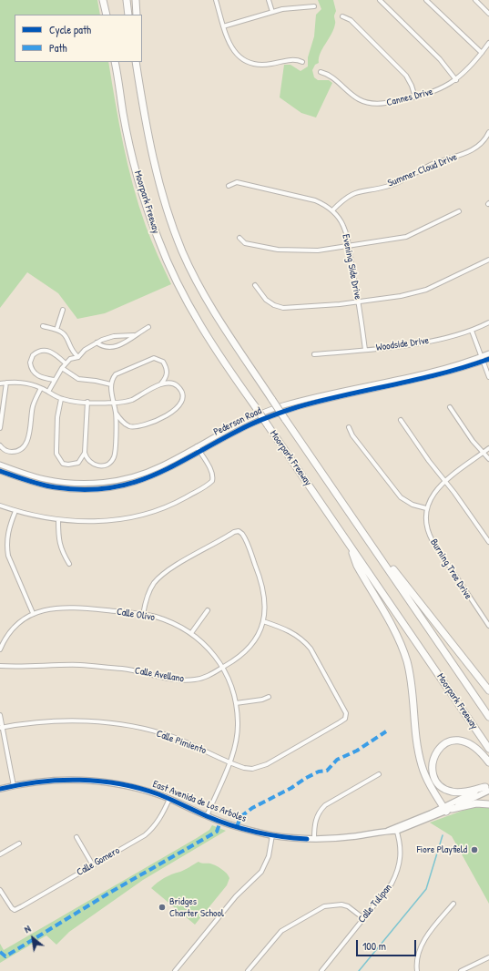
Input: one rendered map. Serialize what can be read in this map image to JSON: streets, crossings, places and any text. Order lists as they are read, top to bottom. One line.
{"streets":{"highway":["Moorpark Freeway"],"main road":["East Avenida de Los Arboles"],"street":["Cannes Drive","Summer Cloud Drive","Evening Side Drive","Woodside Drive","Pederson Road","Burning Tree Drive","Calle Olivo","Calle Avellano","Calle Pimiento","Calle Gomero","Calle Tulipan"]},"crossings":[["Summer Cloud Drive","Evening Side Drive"],["Evening Side Drive","Woodside Drive"],["Calle Olivo","Calle Avellano"],["Calle Olivo","Calle Pimiento"],["Calle Olivo","East Avenida de Los Arboles"],["Calle Avellano","Calle Pimiento"],["East Avenida de Los Arboles","Calle Gomero"],["East Avenida de Los Arboles","Calle Tulipan"]],"places":["Fiore Playfield","Bridges Charter School"],"legend":["Cycle path","Path"],"scale_bar":"100 m","north":"top left"}
